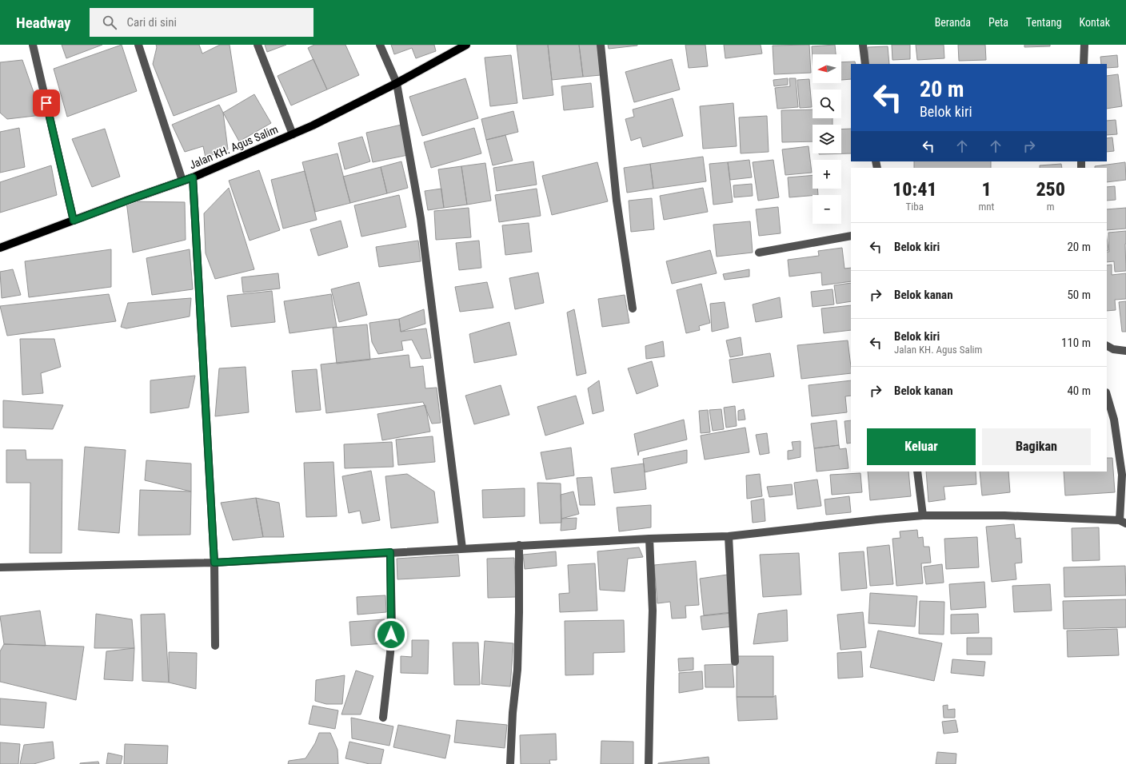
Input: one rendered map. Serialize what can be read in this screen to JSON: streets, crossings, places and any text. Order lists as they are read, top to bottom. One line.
{"streets":{"main road":["Jalan KH. Agus Salim"]},"north":"left","page":{"header":"Headway","search":"Cari di sini","nav":["Beranda","Peta","Tentang","Kontak"],"map_buttons":["+","−"],"turn":["20 m","Belok kiri"],"eta":["10:41","Tiba","1","mnt","250","m"],"list":[{"name":"Belok kiri","value":"20 m"},{"name":"Belok kanan","value":"50 m"},{"name":"Belok kiri","note":"Jalan KH. Agus Salim","value":"110 m"},{"name":"Belok kanan","value":"40 m"}],"buttons":["Keluar","Bagikan"]}}
